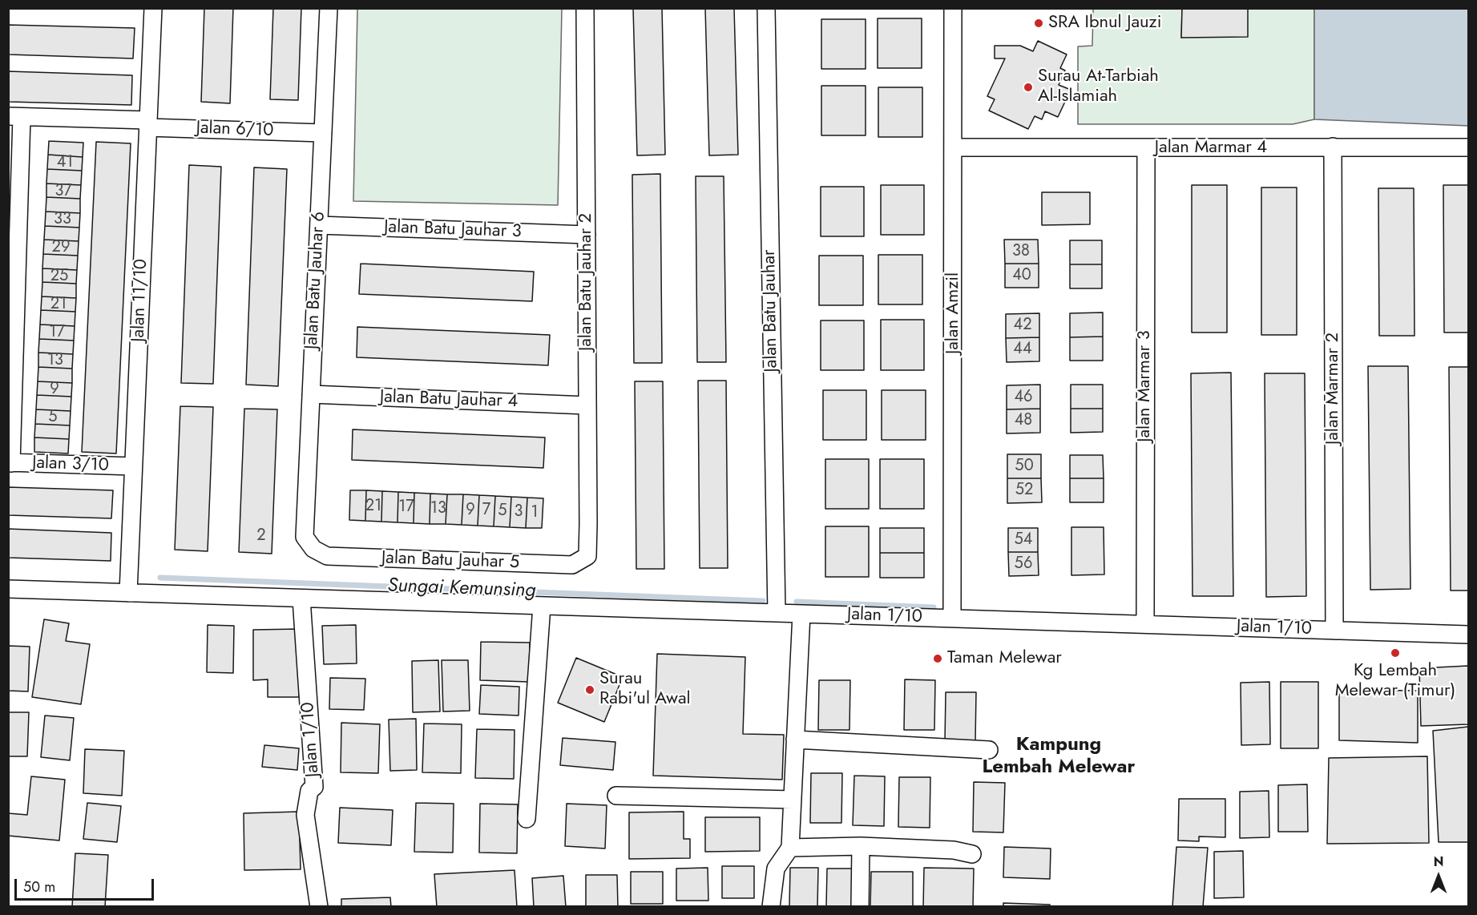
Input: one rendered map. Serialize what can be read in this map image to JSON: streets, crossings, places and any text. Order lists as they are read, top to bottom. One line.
{"streets":{"street":["Jalan 6/10","Jalan Marmar 4","Jalan Batu Jauhar 3","Jalan Batu Jauhar 6","Jalan Batu Jauhar 2","Jalan 11/10","Jalan Batu Jauhar","Jalan Amzil","Jalan Marmar 3","Jalan Marmar 2","Jalan Batu Jauhar 4","Jalan 3/10","Jalan Batu Jauhar 5","Jalan 1/10"]},"crossings":[["Jalan 6/10","Jalan Batu Jauhar 6"],["Jalan 6/10","Jalan 11/10"],["Jalan Marmar 4","Jalan Amzil"],["Jalan Marmar 4","Jalan Marmar 3"],["Jalan Marmar 4","Jalan Marmar 2"],["Jalan Batu Jauhar 3","Jalan Batu Jauhar 6"],["Jalan Batu Jauhar 3","Jalan Batu Jauhar 2"],["Jalan Batu Jauhar 6","Jalan Batu Jauhar 4"],["Jalan Batu Jauhar 6","Jalan Batu Jauhar 5"],["Jalan Batu Jauhar 2","Jalan Batu Jauhar 4"],["Jalan Batu Jauhar 2","Jalan Batu Jauhar 5"],["Jalan 11/10","Jalan 3/10"],["Jalan 11/10","Jalan 1/10"],["Jalan Batu Jauhar","Jalan 1/10"],["Jalan Amzil","Jalan 1/10"],["Jalan Marmar 3","Jalan 1/10"],["Jalan Marmar 2","Jalan 1/10"]],"districts":["Kampung Lembah Melewar"],"water":["Sungai Kemunsing"],"places":["SRA Ibnul Jauzi","Surau At-Tarbiah Al-Islamiah","Kg Lembah Melewar (Timur)","Taman Melewar","Surau Rabi'ul Awal"],"house_numbers":["41","37","33","29","38","40","25","21","42","17","44","13","9","46","5","48","50","52","21","17","13","9","7","5","3","1","2","54","56"],"scale_bar":"50 m","north":"top"}
